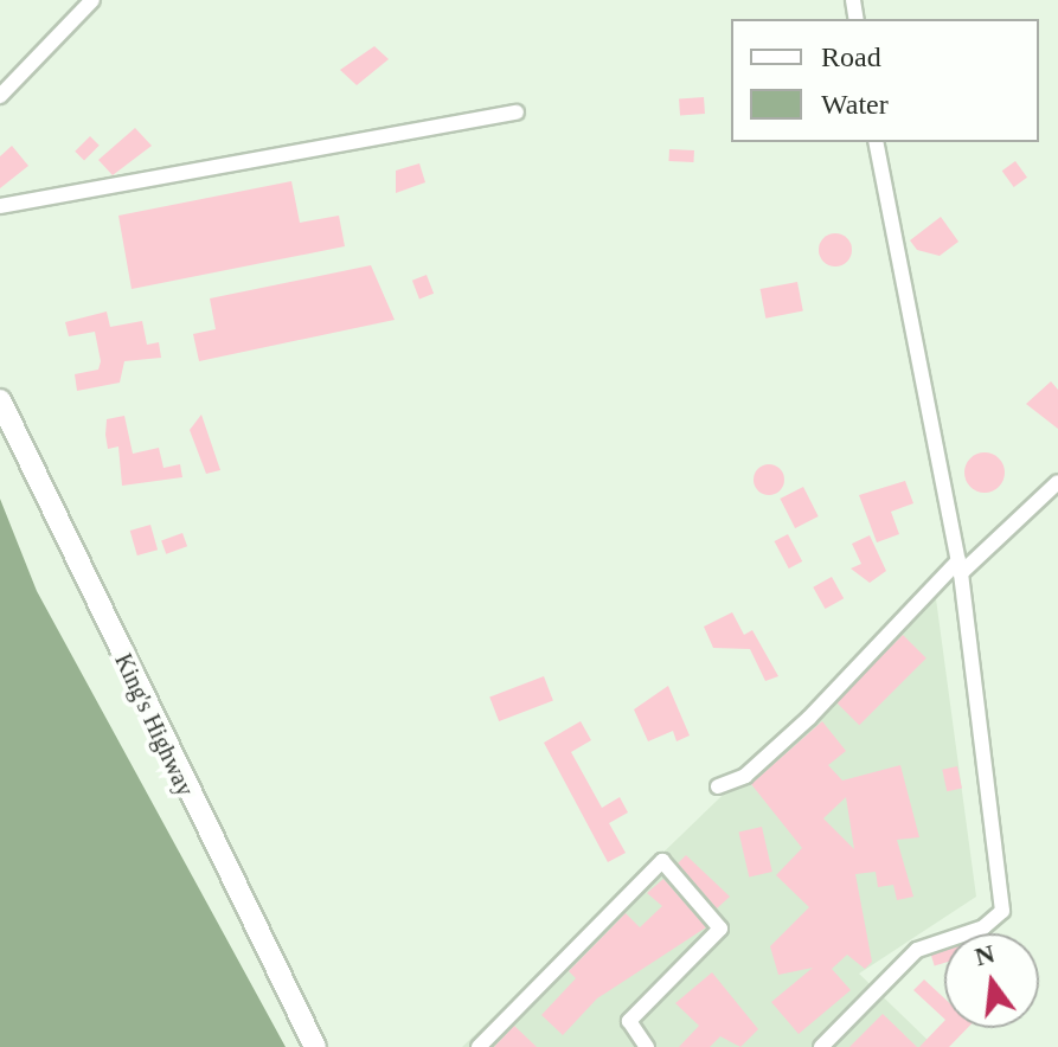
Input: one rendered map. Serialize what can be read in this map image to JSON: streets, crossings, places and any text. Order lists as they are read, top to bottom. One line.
{"streets":{"highway":["King's Highway"]},"legend":["Road","Water"],"north":"top"}
